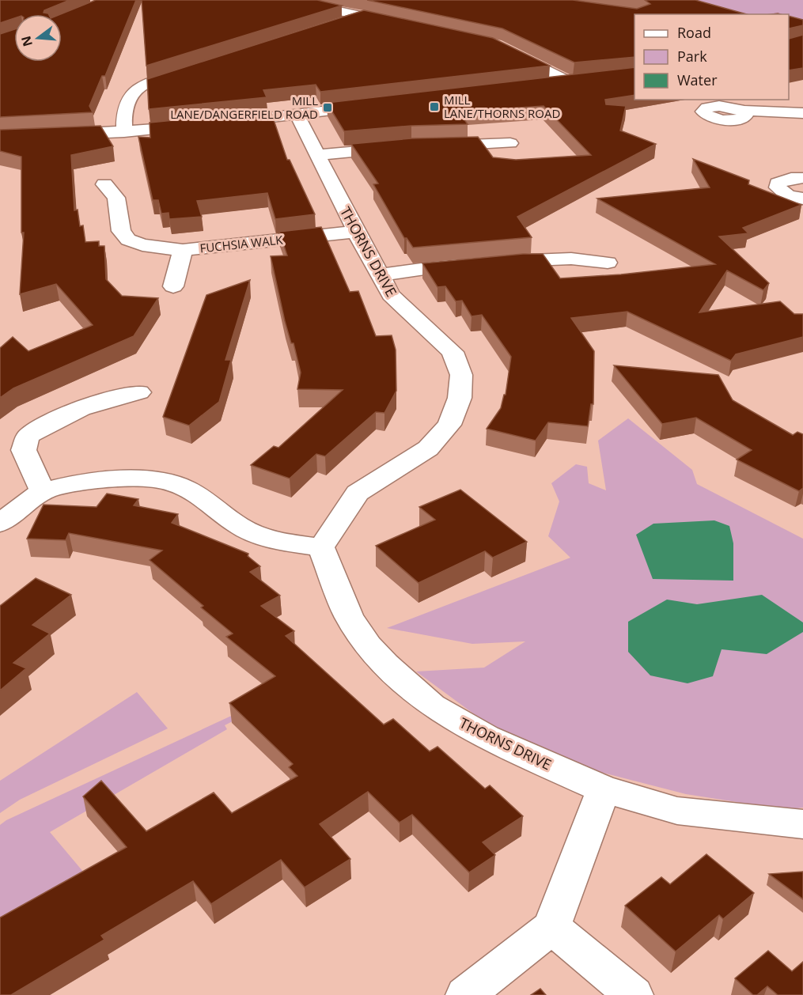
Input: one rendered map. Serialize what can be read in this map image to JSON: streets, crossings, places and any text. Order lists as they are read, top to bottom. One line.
{"streets":{"street":["FUCHSIA WALK","THORNS DRIVE"]},"crossings":[["FUCHSIA WALK","THORNS DRIVE"]],"places":{"transit":["MILL LANE/THORNS ROAD","MILL LANE/DANGERFIELD ROAD"]},"legend":["Road","Park","Water"],"north":"left"}
